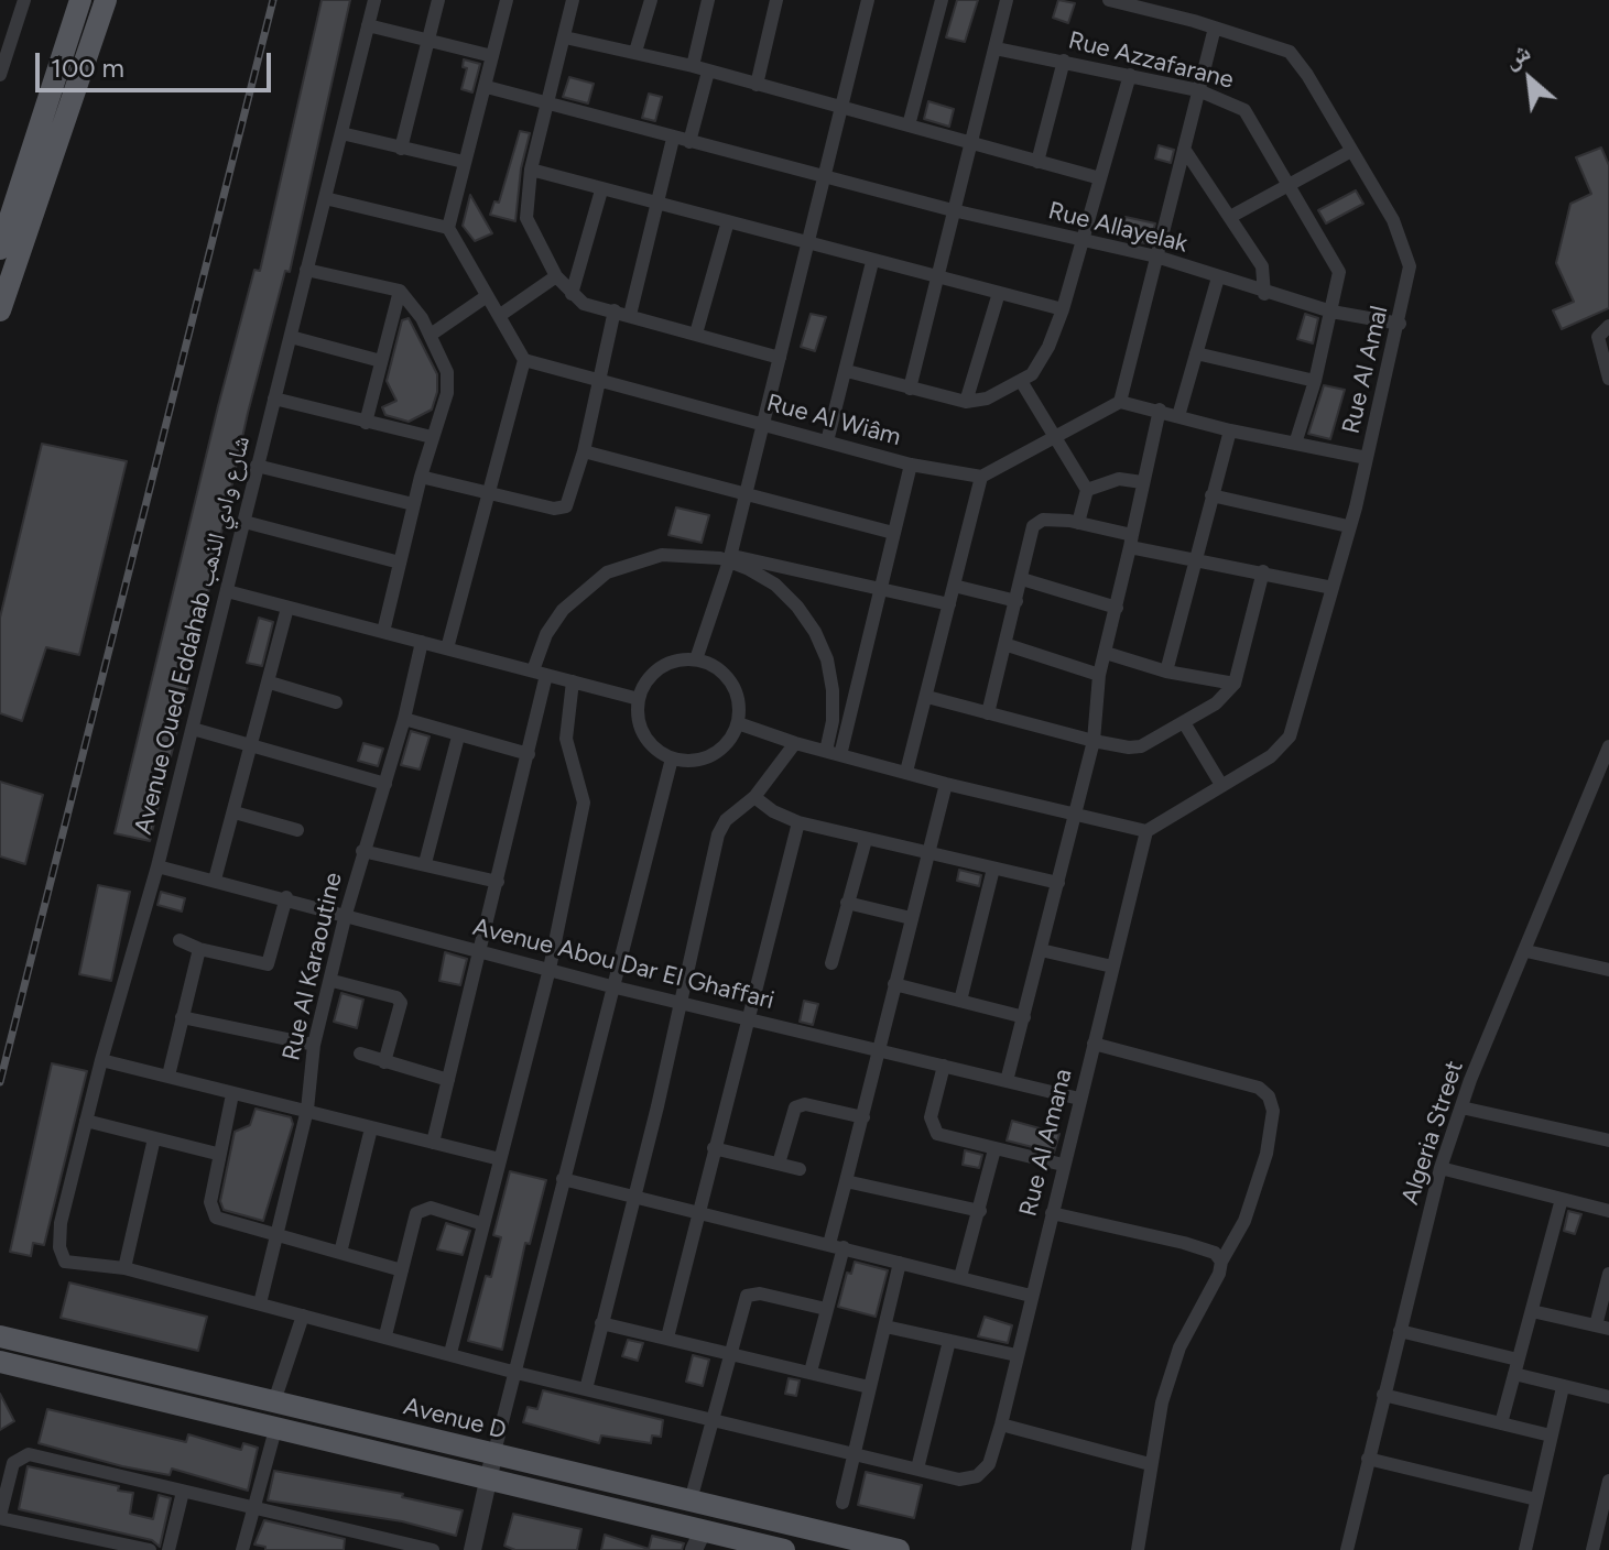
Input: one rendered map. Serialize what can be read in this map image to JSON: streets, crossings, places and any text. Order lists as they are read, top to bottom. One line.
{"streets":{"main road":["Avenue D"],"street":["Rue Azzafarane","Rue Allayelak","Rue Al Amal","Rue Al Wiâm","Avenue Oued Eddahab شارع وادي الذهب","Avenue Abou Dar El Ghaffari","Rue Al Karaoutine","Algeria Street","Rue Al Amana"]},"crossings":[["Rue Azzafarane","Rue Allayelak"],["Rue Allayelak","Rue Al Amal"],["Rue Al Amal","Rue Al Amana"],["Avenue Oued Eddahab شارع وادي الذهب","Avenue Abou Dar El Ghaffari"],["Avenue Abou Dar El Ghaffari","Rue Al Karaoutine"],["Avenue Abou Dar El Ghaffari","Rue Al Amana"]],"scale_bar":"100 m","north":"top left"}
